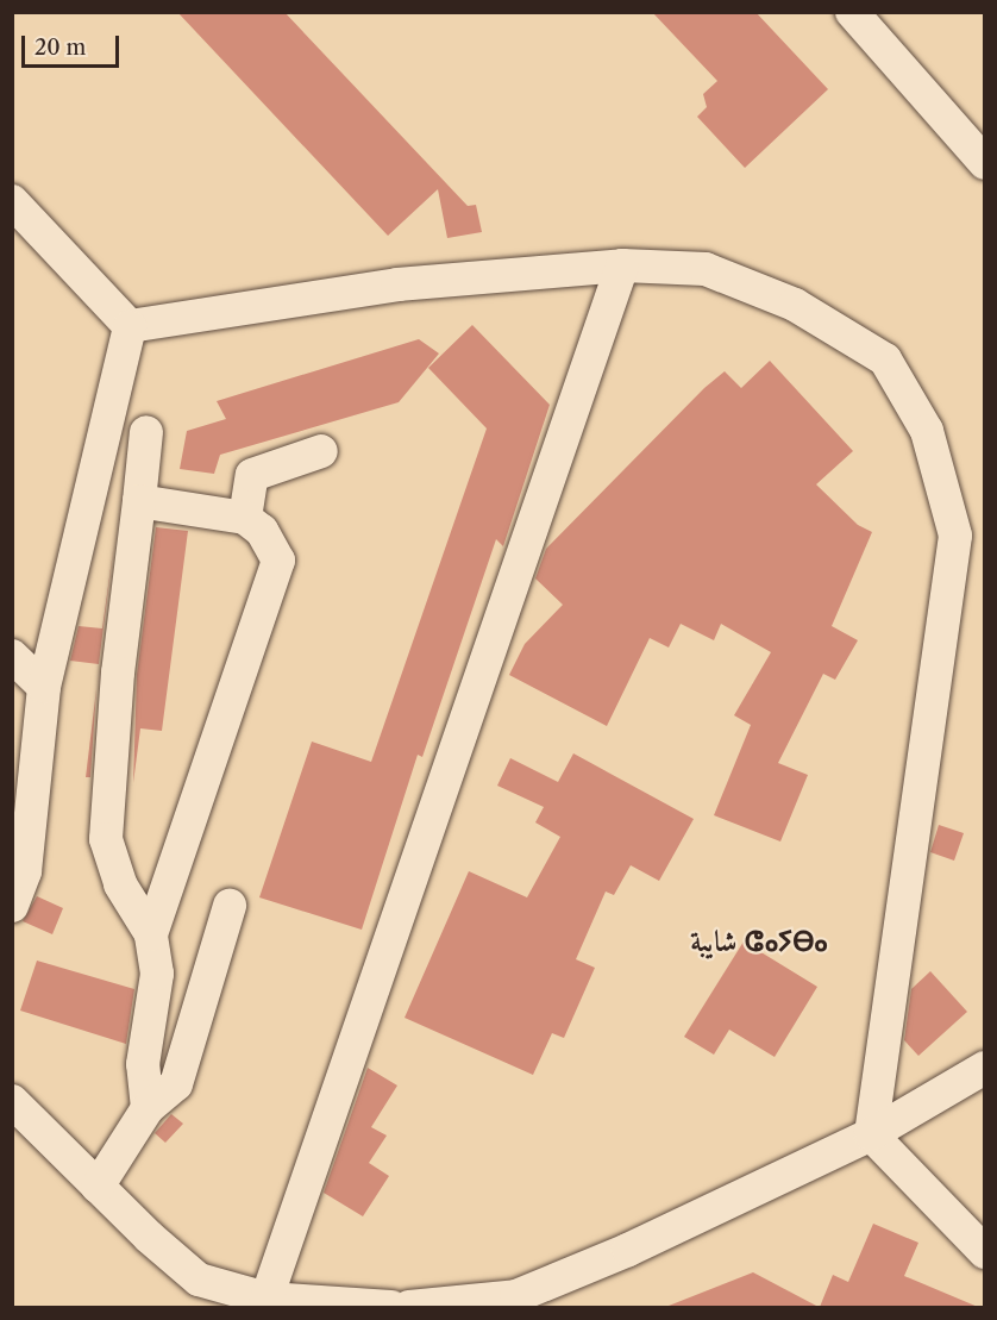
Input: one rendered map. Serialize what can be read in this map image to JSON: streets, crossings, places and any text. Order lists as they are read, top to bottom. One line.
{"districts":["شايبة ⵛⴰⵢⴱⴰ"],"scale_bar":"20 m"}
